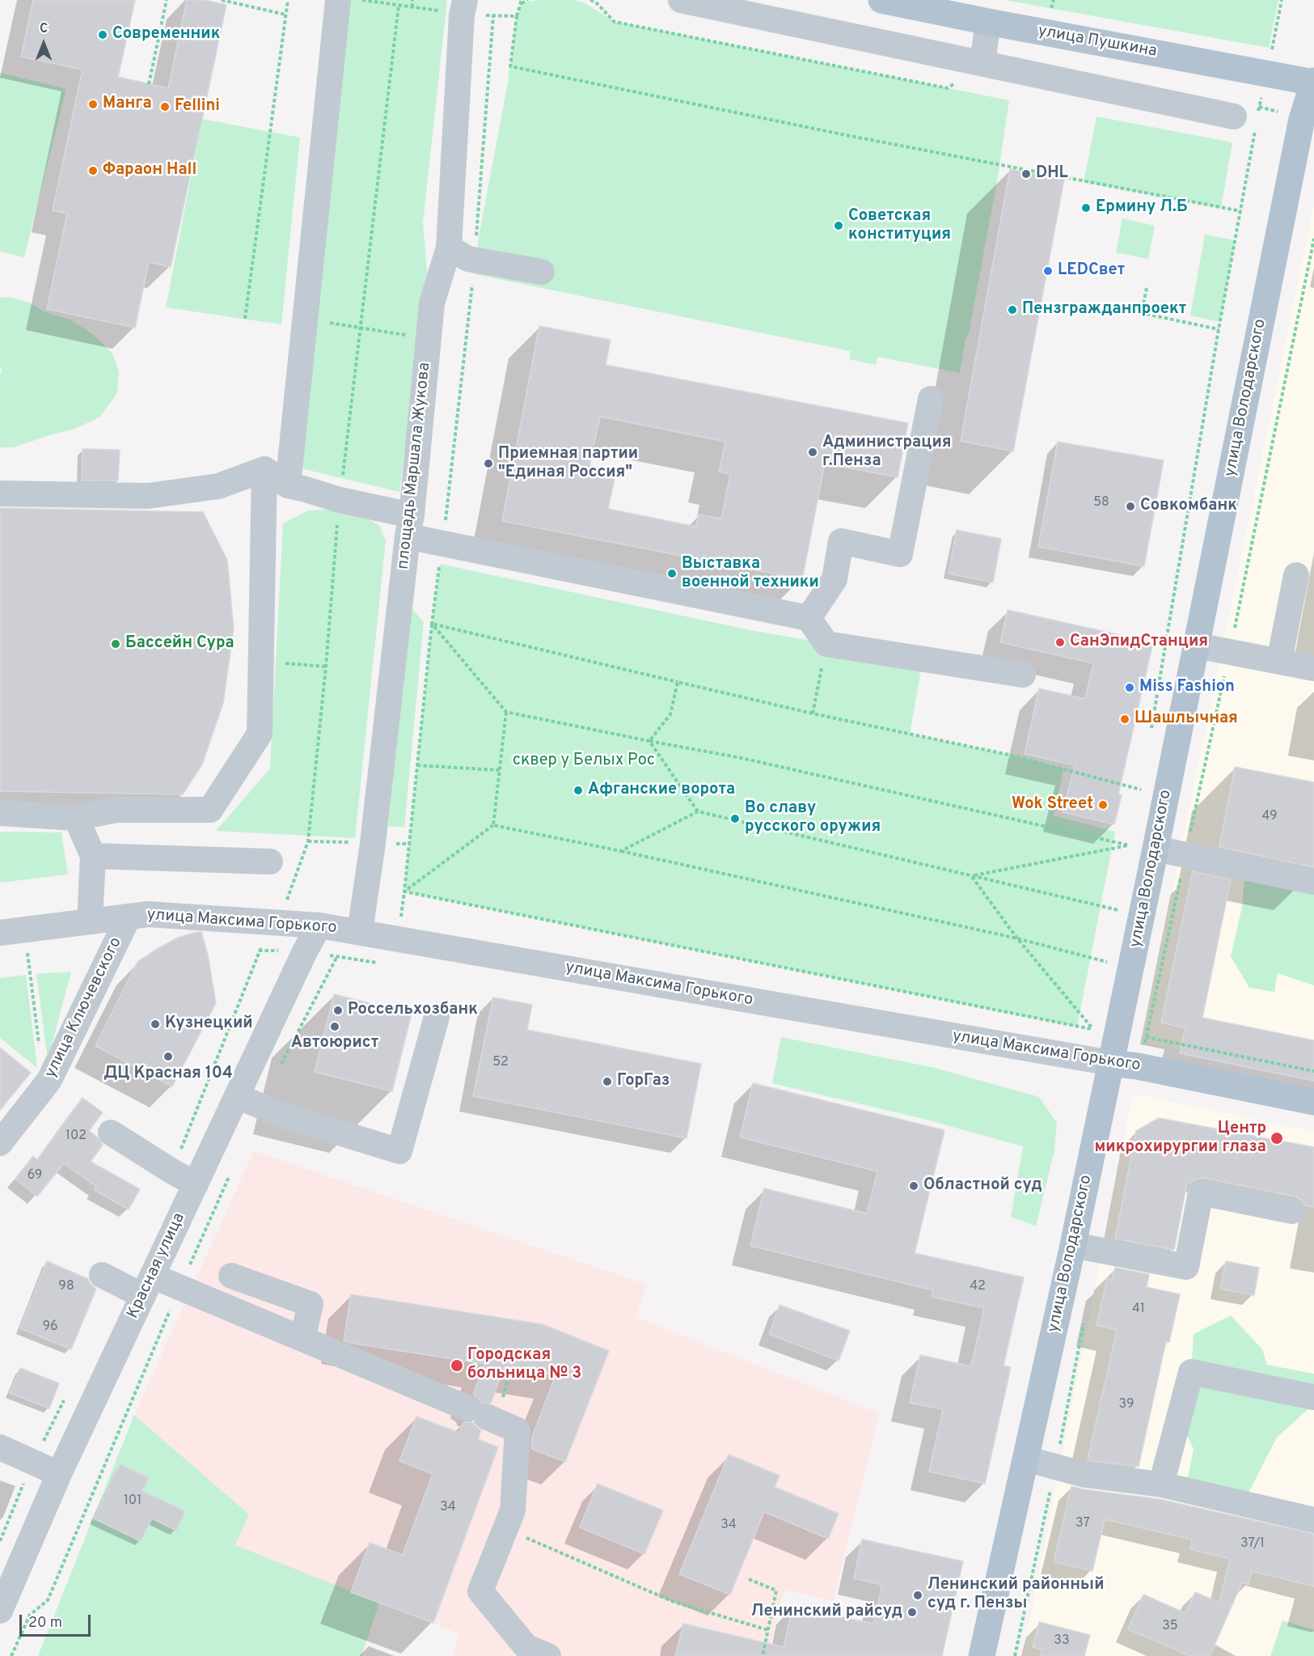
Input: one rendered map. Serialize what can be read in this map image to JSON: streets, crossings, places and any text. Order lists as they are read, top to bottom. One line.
{"streets":{"main road":["улица Пушкина","улица Володарского","улица Максима Горького"],"street":["площадь Маршала Жукова","улица Ключевского","Красная улица"]},"crossings":[["улица Пушкина","улица Володарского"],["улица Володарского","улица Максима Горького"],["площадь Маршала Жукова","улица Максима Горького"],["улица Максима Горького","улица Ключевского"],["улица Максима Горького","Красная улица"]],"parks":["сквер у Белых Рос"],"places":["Современник","Манга","Fellini","Фараон Hall","DHL","Ермину Л.Б","Советская конституция","LEDСвет","Пензгражданпроект","Администрация г.Пенза","Приемная партии \"Единая Россия\"","Совкомбанк","Выставка военной техники","СанЭпидСтанция","Бассейн Сура","Miss Fashion","Шашлычная","Афганские ворота","Wok Street","Во славу русского оружия","Россельхозбанк","Кузнецкий","Автоюрист","ДЦ Красная 104","ГорГаз","Центр микрохирургии глаза","Областной суд","Городская больница № 3","Ленинский районный суд г. Пензы","Ленинский райсуд"],"house_numbers":["58","49","52","102","69","98","42","41","96","39","101","34","37","34","37/1","35","33"],"scale_bar":"20 m","north":"top"}
